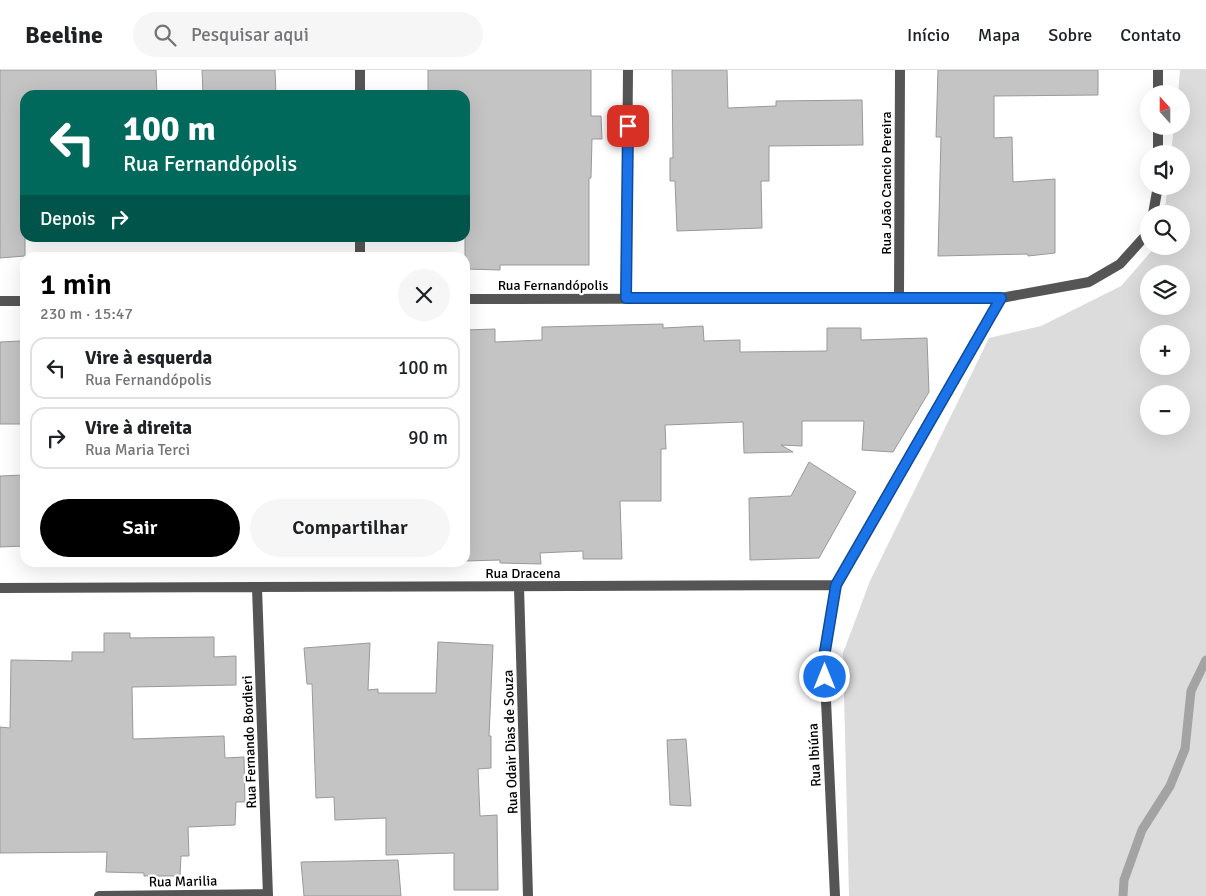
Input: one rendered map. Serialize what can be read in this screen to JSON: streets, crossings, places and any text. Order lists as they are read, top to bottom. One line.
{"streets":{"street":["Rua João Cancio Pereira","Rua Fernandópolis","Rua Dracena","Rua Fernando Bordieri","Rua Odair Dias de Souza","Rua Ibiúna","Rua Marilia"]},"crossings":[["Rua João Cancio Pereira","Rua Fernandópolis"],["Rua Fernandópolis","Rua Ibiúna"],["Rua Dracena","Rua Fernando Bordieri"],["Rua Dracena","Rua Odair Dias de Souza"],["Rua Dracena","Rua Ibiúna"],["Rua Fernando Bordieri","Rua Marilia"]],"north":"top","page":{"header":"Beeline","search":"Pesquisar aqui","nav":["Início","Mapa","Sobre","Contato"],"map_buttons":["+","−"],"turn":["100 m","Rua Fernandópolis"],"then":"Depois","heading":["1 min","230 m · 15:47"],"list":[{"name":"Vire à esquerda","note":"Rua Fernandópolis","value":"100 m"},{"name":"Vire à direita","note":"Rua Maria Terci","value":"90 m"}],"buttons":["Sair","Compartilhar"]}}
